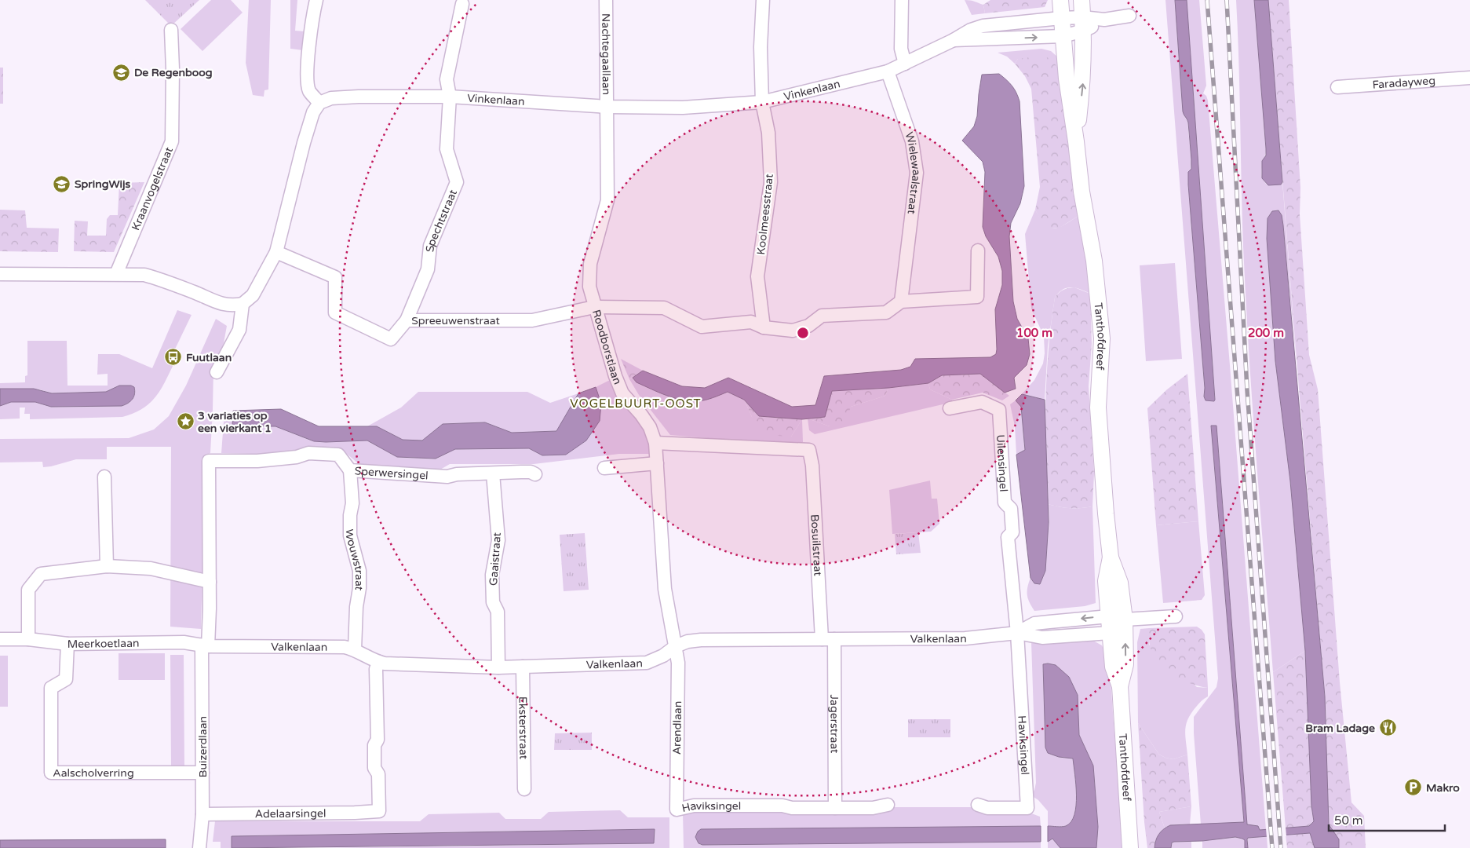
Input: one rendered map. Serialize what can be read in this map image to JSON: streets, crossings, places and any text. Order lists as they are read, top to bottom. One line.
{"streets":{"street":["Nachtegaallaan","Faradayweg","Vinkenlaan","Wielewaalstraat","Kraanvogelstraat","Koolmeesstraat","Spechtstraat","Spreeuwenstraat","Tanthofdreef","Roodborstlaan","Uilensingel","Sperwersingel","Bosuilstraat","Gaaistraat","Wouwstraat","Valkenlaan","Meerkoetlaan","Jagerstraat","Eksterstraat","Arendlaan","Haviksingel","Buizerdlaan","Aalscholverring","Adelaarsingel"]},"crossings":[["Nachtegaallaan","Vinkenlaan"],["Nachtegaallaan","Roodborstlaan"],["Vinkenlaan","Wielewaalstraat"],["Vinkenlaan","Koolmeesstraat"],["Vinkenlaan","Spechtstraat"],["Vinkenlaan","Tanthofdreef"],["Vinkenlaan","Roodborstlaan"],["Wielewaalstraat","Spreeuwenstraat"],["Koolmeesstraat","Spreeuwenstraat"],["Spechtstraat","Spreeuwenstraat"],["Spreeuwenstraat","Roodborstlaan"],["Tanthofdreef","Valkenlaan"],["Roodborstlaan","Bosuilstraat"],["Roodborstlaan","Valkenlaan"],["Roodborstlaan","Arendlaan"],["Uilensingel","Valkenlaan"],["Uilensingel","Haviksingel"],["Sperwersingel","Gaaistraat"],["Sperwersingel","Wouwstraat"],["Sperwersingel","Buizerdlaan"],["Bosuilstraat","Valkenlaan"],["Gaaistraat","Valkenlaan"],["Wouwstraat","Valkenlaan"],["Valkenlaan","Meerkoetlaan"],["Valkenlaan","Jagerstraat"],["Valkenlaan","Eksterstraat"],["Valkenlaan","Arendlaan"],["Valkenlaan","Haviksingel"],["Valkenlaan","Buizerdlaan"],["Valkenlaan","Adelaarsingel"],["Meerkoetlaan","Buizerdlaan"],["Meerkoetlaan","Aalscholverring"],["Jagerstraat","Haviksingel"],["Arendlaan","Haviksingel"],["Buizerdlaan","Aalscholverring"],["Buizerdlaan","Adelaarsingel"]],"districts":["VOGELBUURT-OOST"],"places":{"school or university":["De Regenboog","SpringWijs"],"bus stop":["Fuutlaan"],"place":["3 variaties op een vierkant 1"],"restaurant":["Bram Ladage"],"parking":["Makro"]},"scale_bar":"50 m","rings":["100 m","200 m"]}
